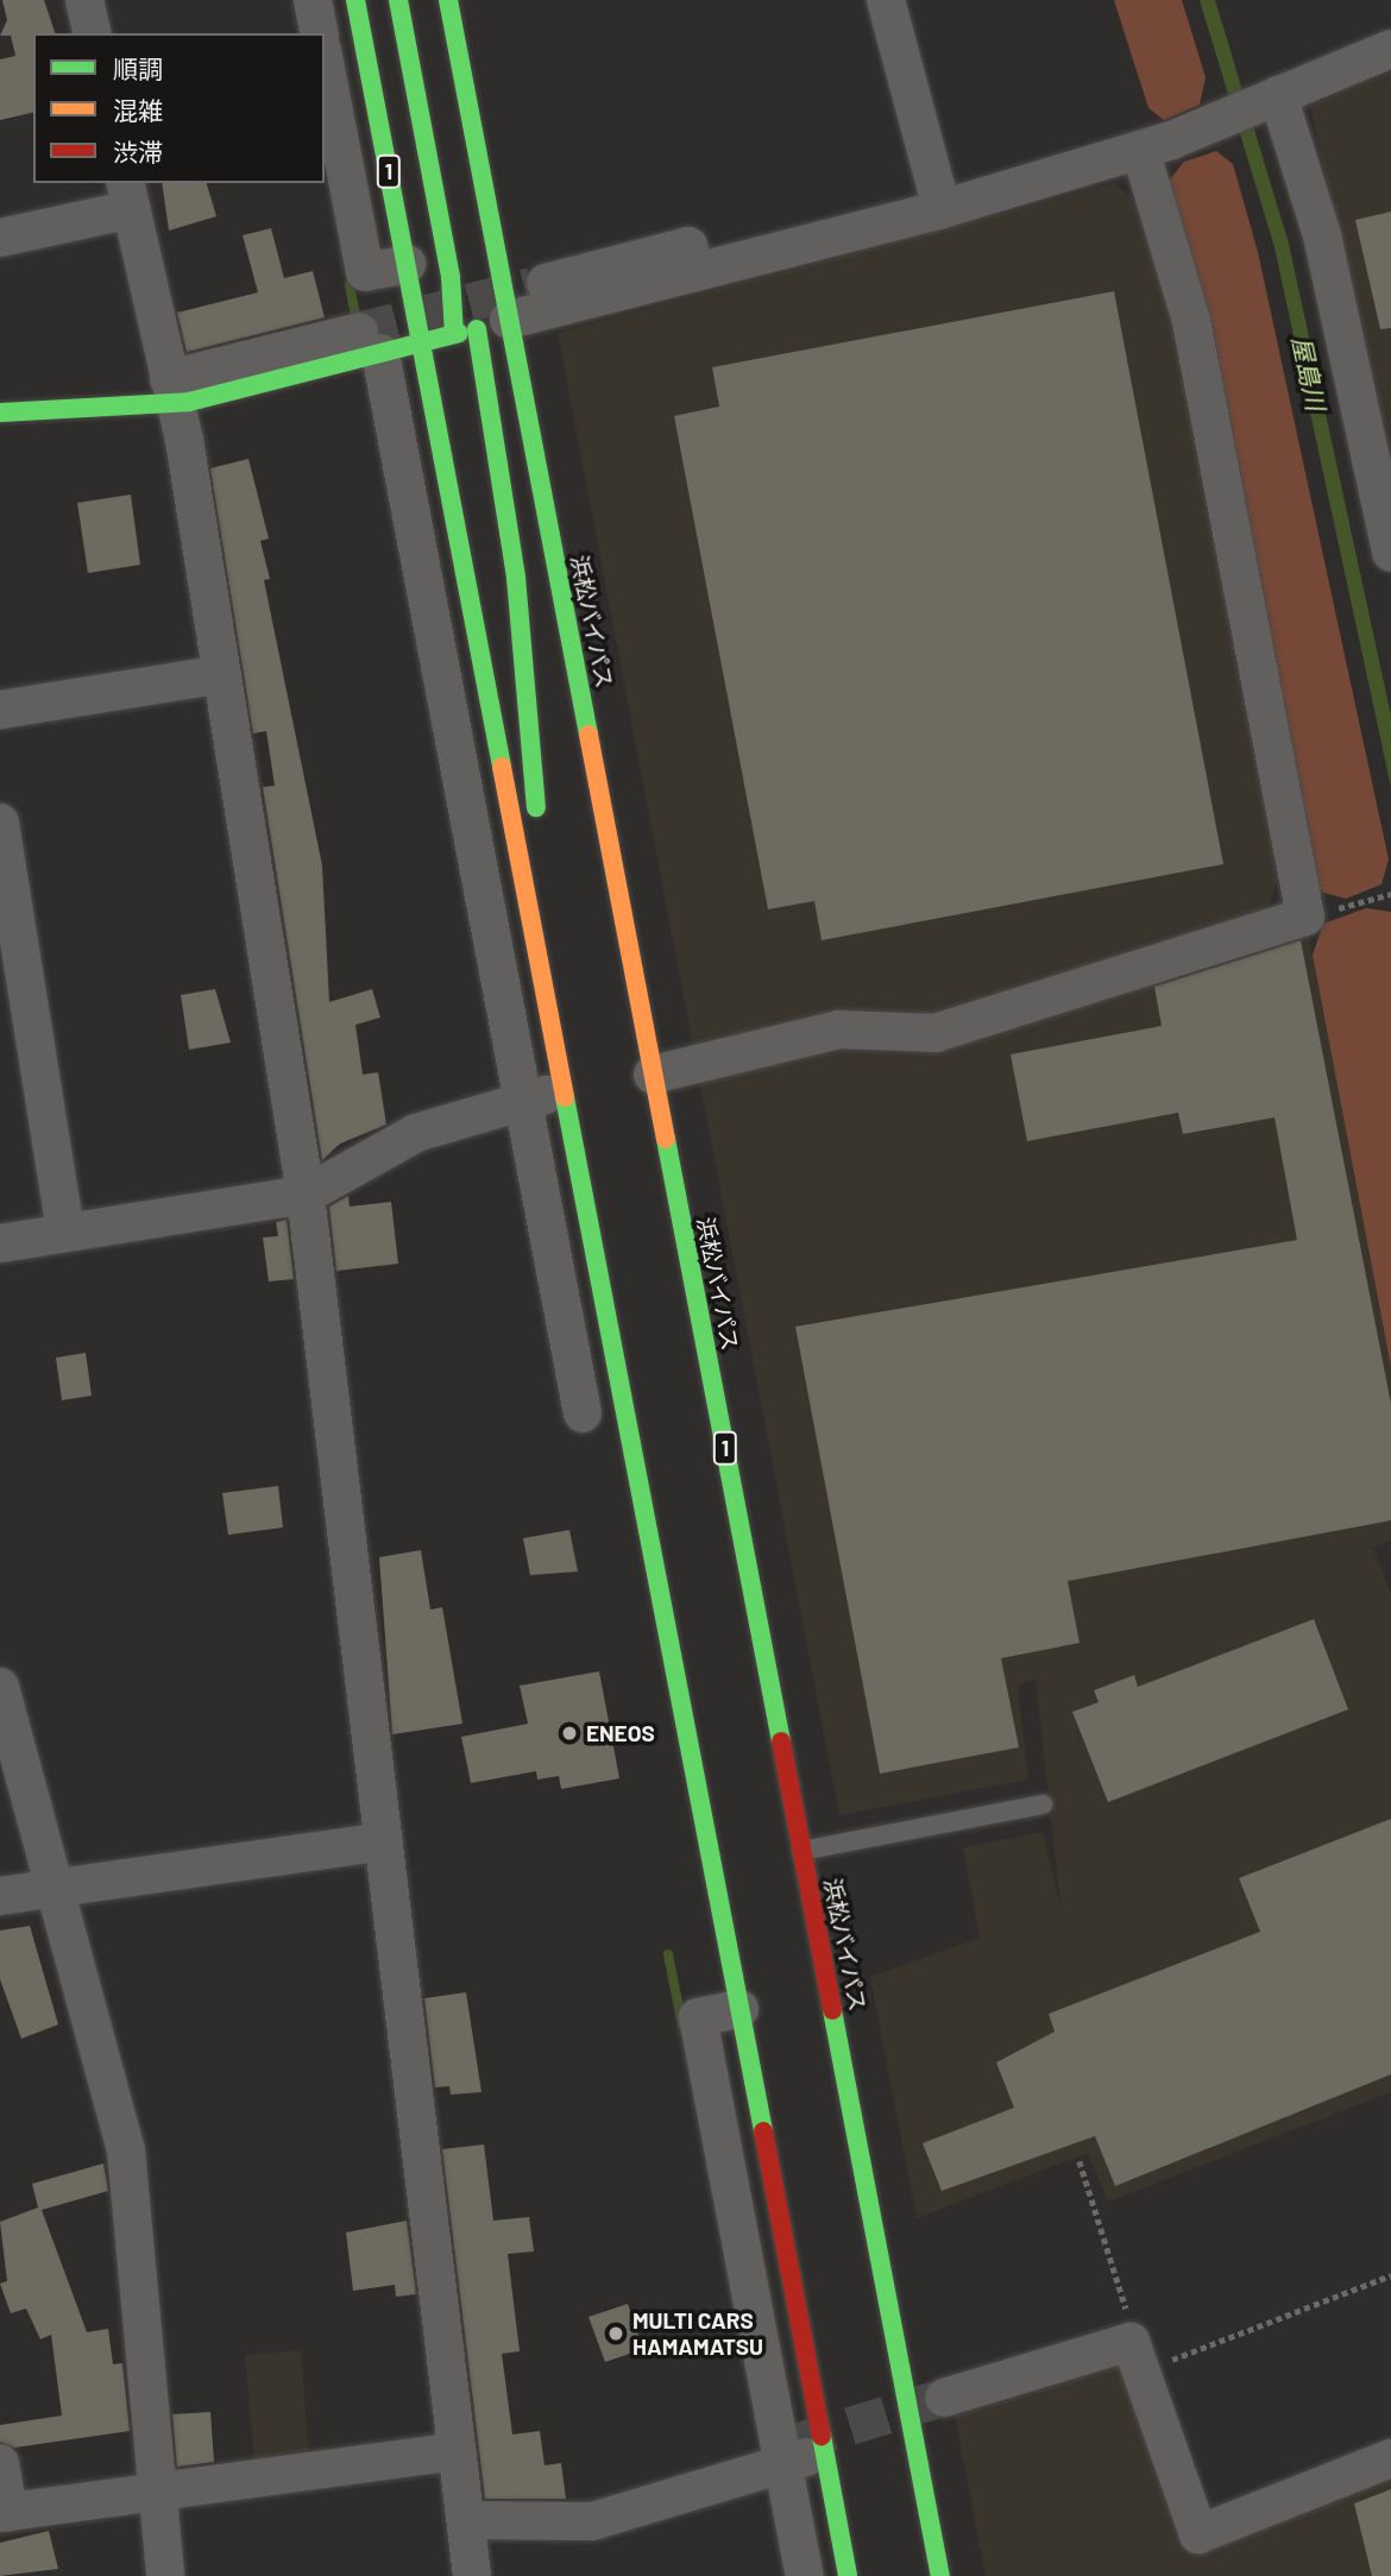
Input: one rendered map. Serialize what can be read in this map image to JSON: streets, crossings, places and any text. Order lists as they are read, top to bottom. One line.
{"streets":{"main road":["1","浜松バイパス"]},"water":["屋島川"],"places":["ENEOS","MULTI CARS HAMAMATSU"],"legend":["順調","混雑","渋滞"]}
